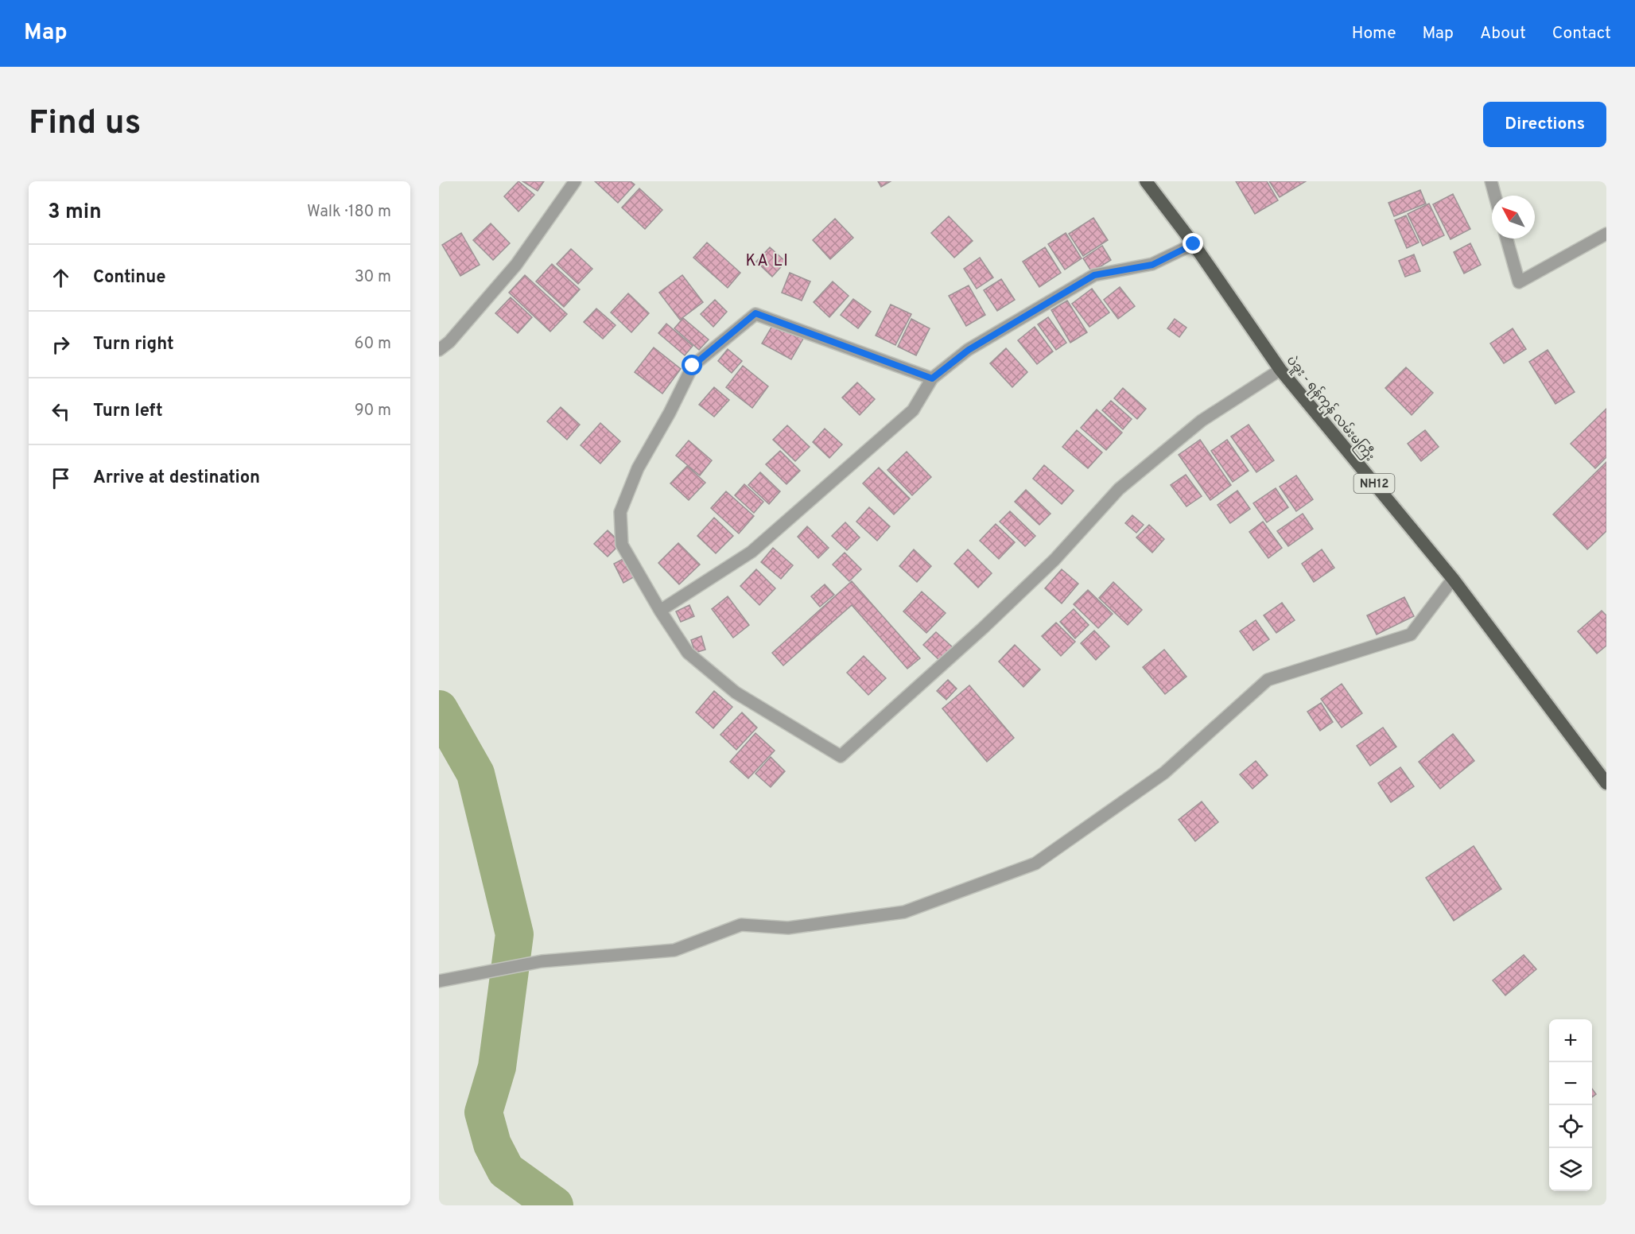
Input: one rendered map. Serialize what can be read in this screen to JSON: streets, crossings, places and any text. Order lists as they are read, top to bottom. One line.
{"streets":{"highway":["ပဲခူး - ရန်ကုန် လမ်းမကြီး","NH12"]},"districts":["KA LI"],"north":"top left","page":{"header":"Map","nav":["Home","Map","About","Contact"],"buttons":"Directions","title":"Find us","heading":["3 min","Walk · 180 m"],"list":[["Continue","30 m"],["Turn right","60 m"],["Turn left","90 m"],"Arrive at destination"],"map_buttons":["+","−"]}}
